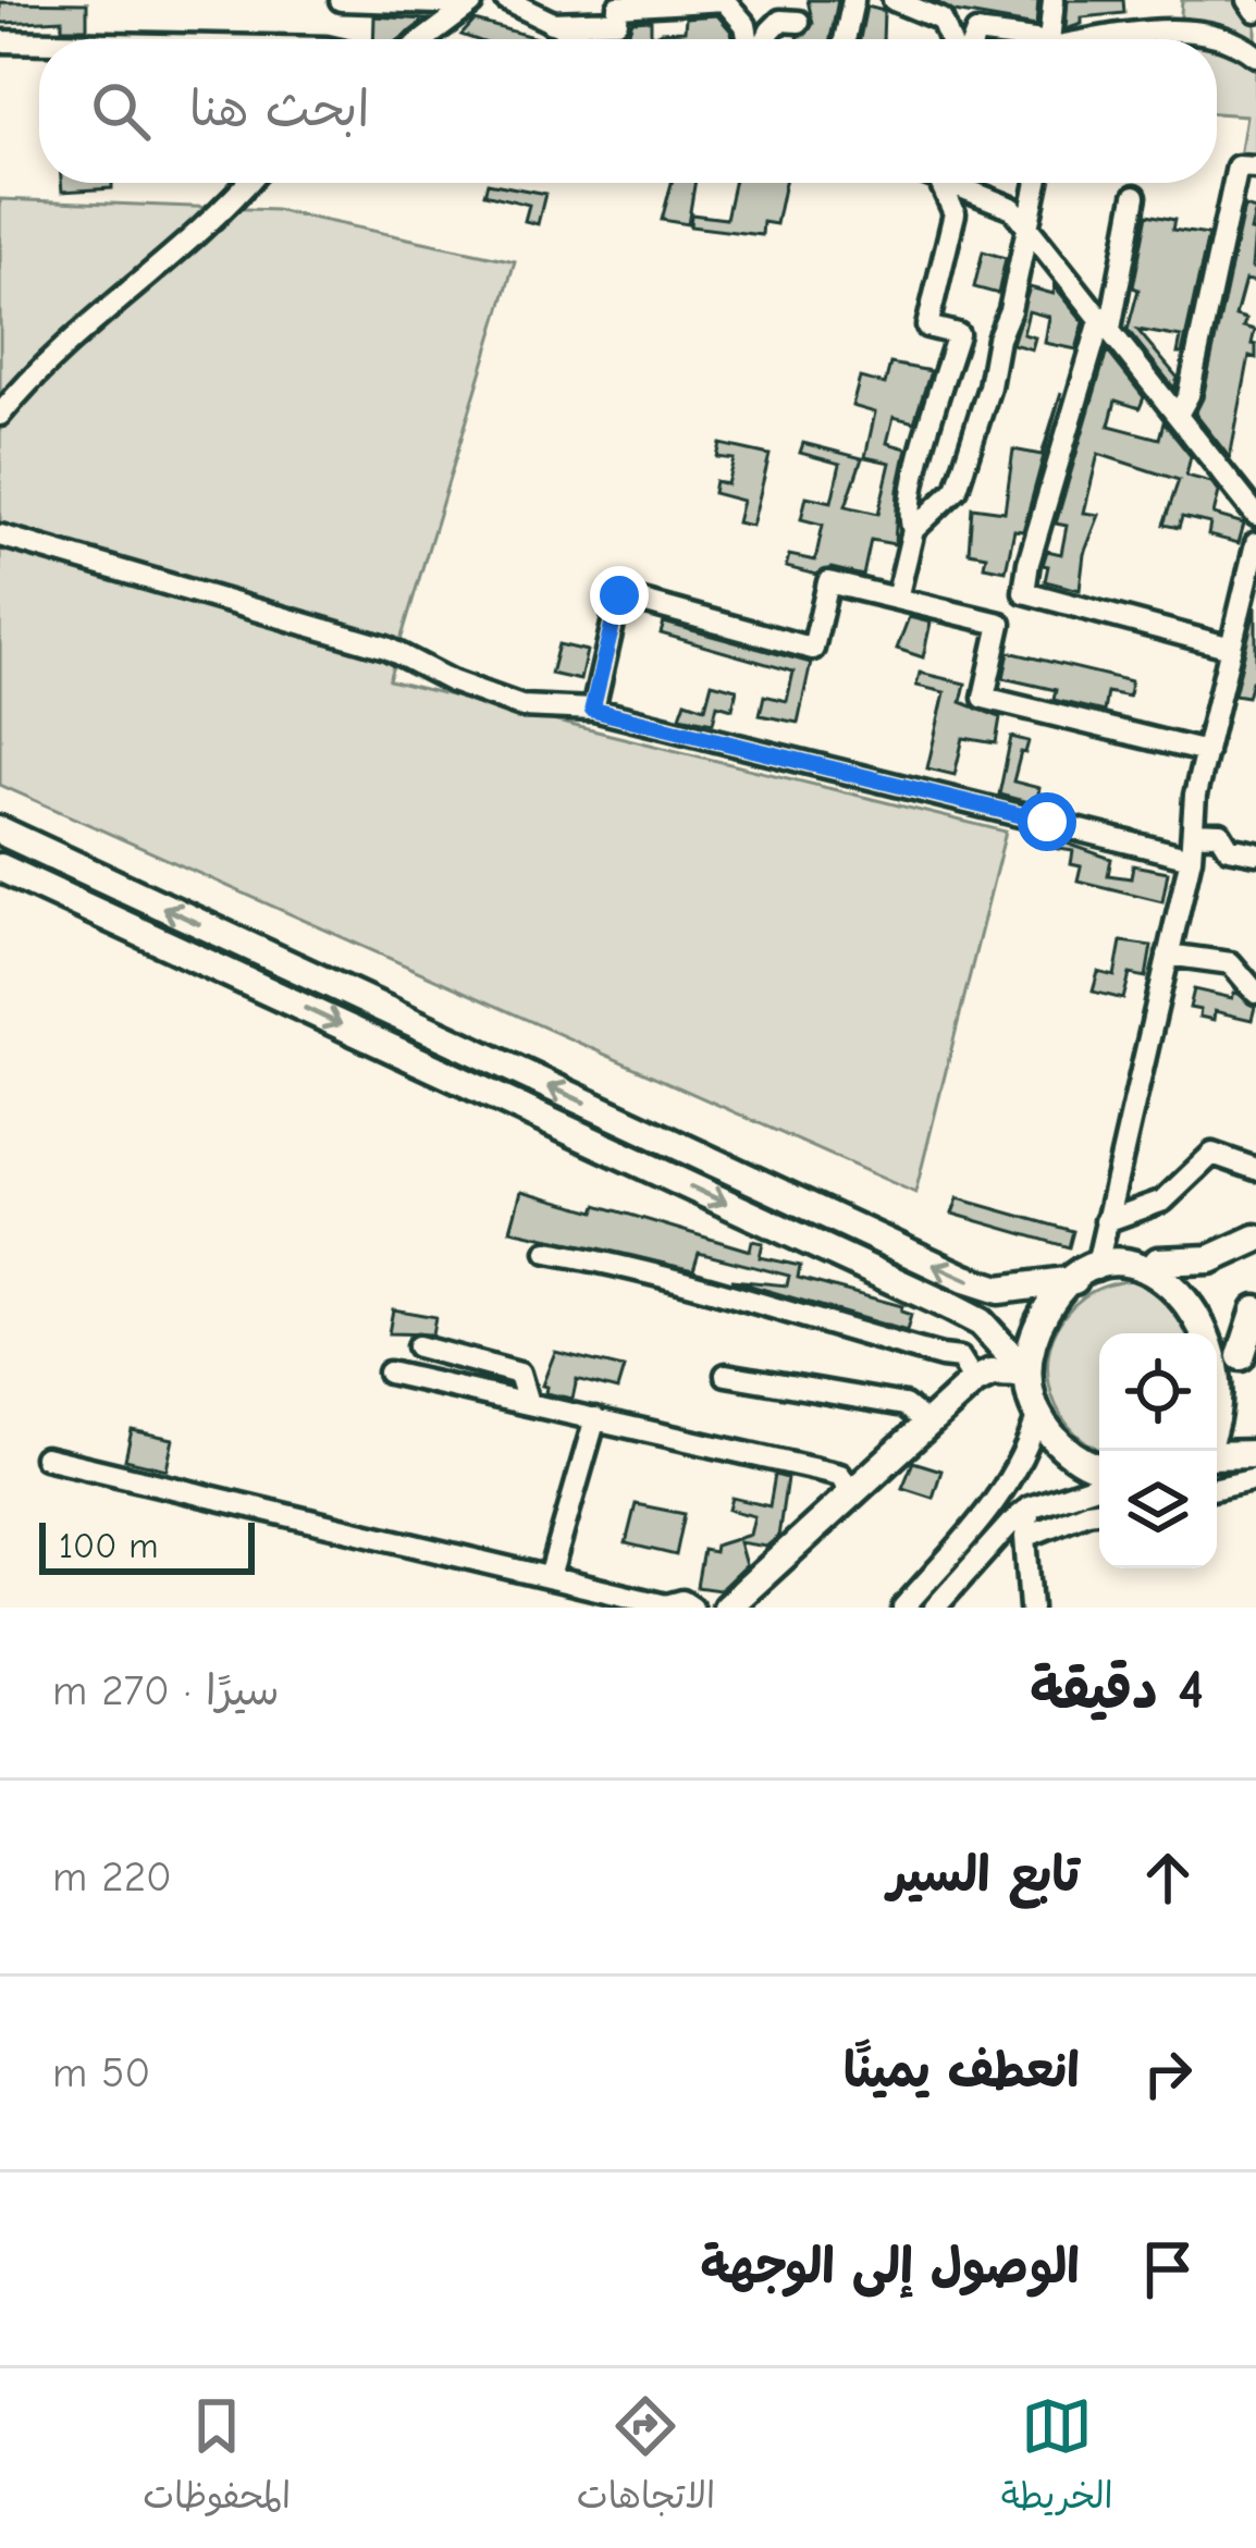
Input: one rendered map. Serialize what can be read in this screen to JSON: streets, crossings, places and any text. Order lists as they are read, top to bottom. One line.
{"scale_bar":"100 m","page":{"search":"ابحث هنا","scale":"100 m","heading":["4 دقيقة","سيرًا · 270 m"],"list":[["تابع السير","220 m"],["انعطف يمينًا","50 m"],"الوصول إلى الوجهة"],"nav":["الخريطة","الاتجاهات","المحفوظات"]}}
